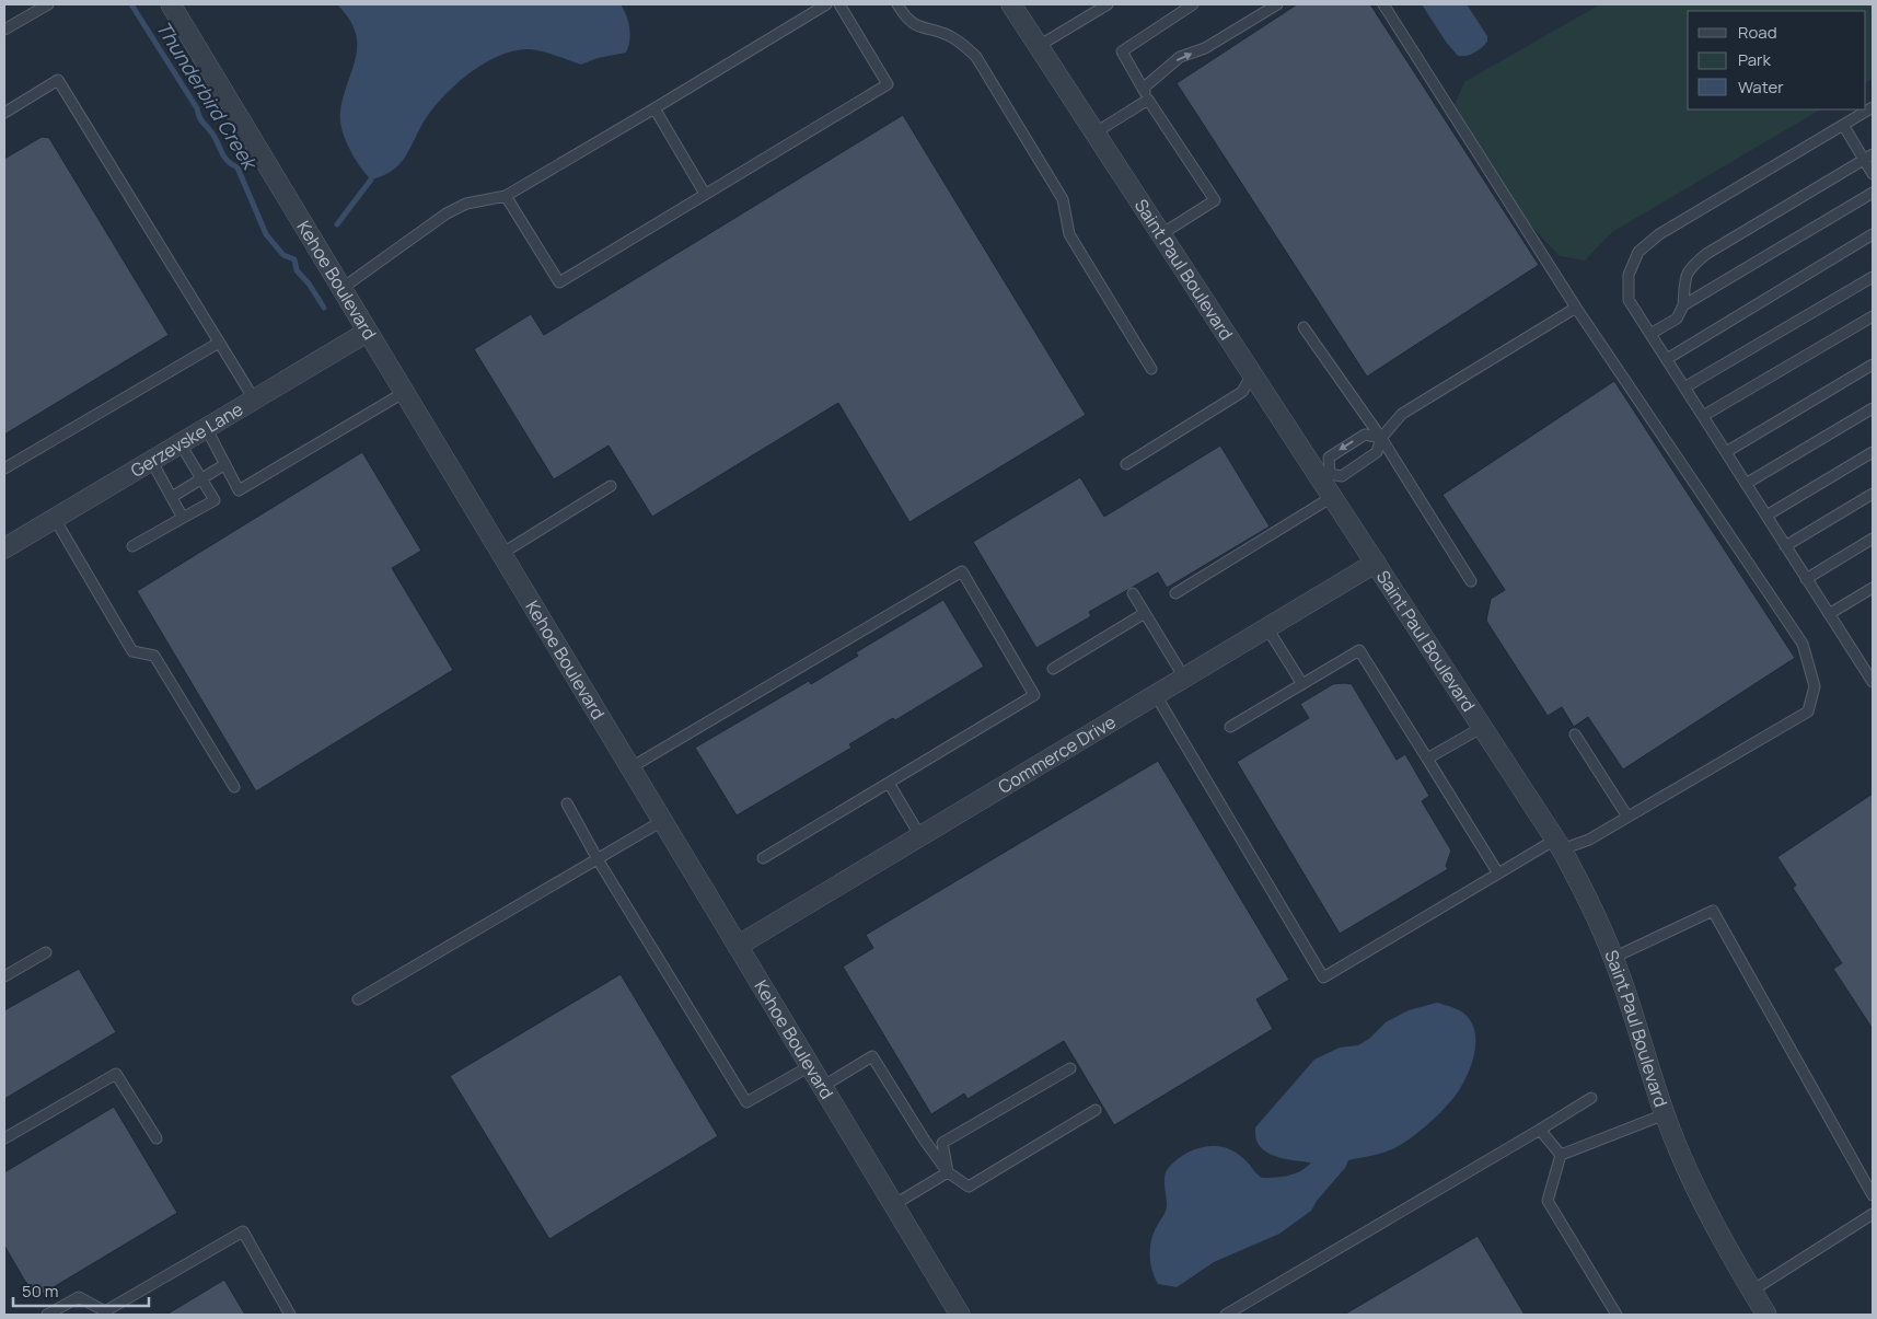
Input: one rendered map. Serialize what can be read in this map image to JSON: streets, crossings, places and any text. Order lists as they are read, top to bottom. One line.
{"streets":{"street":["Saint Paul Boulevard","Kehoe Boulevard","Gerzevske Lane","Commerce Drive"]},"crossings":[["Saint Paul Boulevard","Commerce Drive"],["Kehoe Boulevard","Gerzevske Lane"],["Kehoe Boulevard","Commerce Drive"]],"water":["Thunderbird Creek"],"legend":["Road","Park","Water"],"scale_bar":"50 m"}
